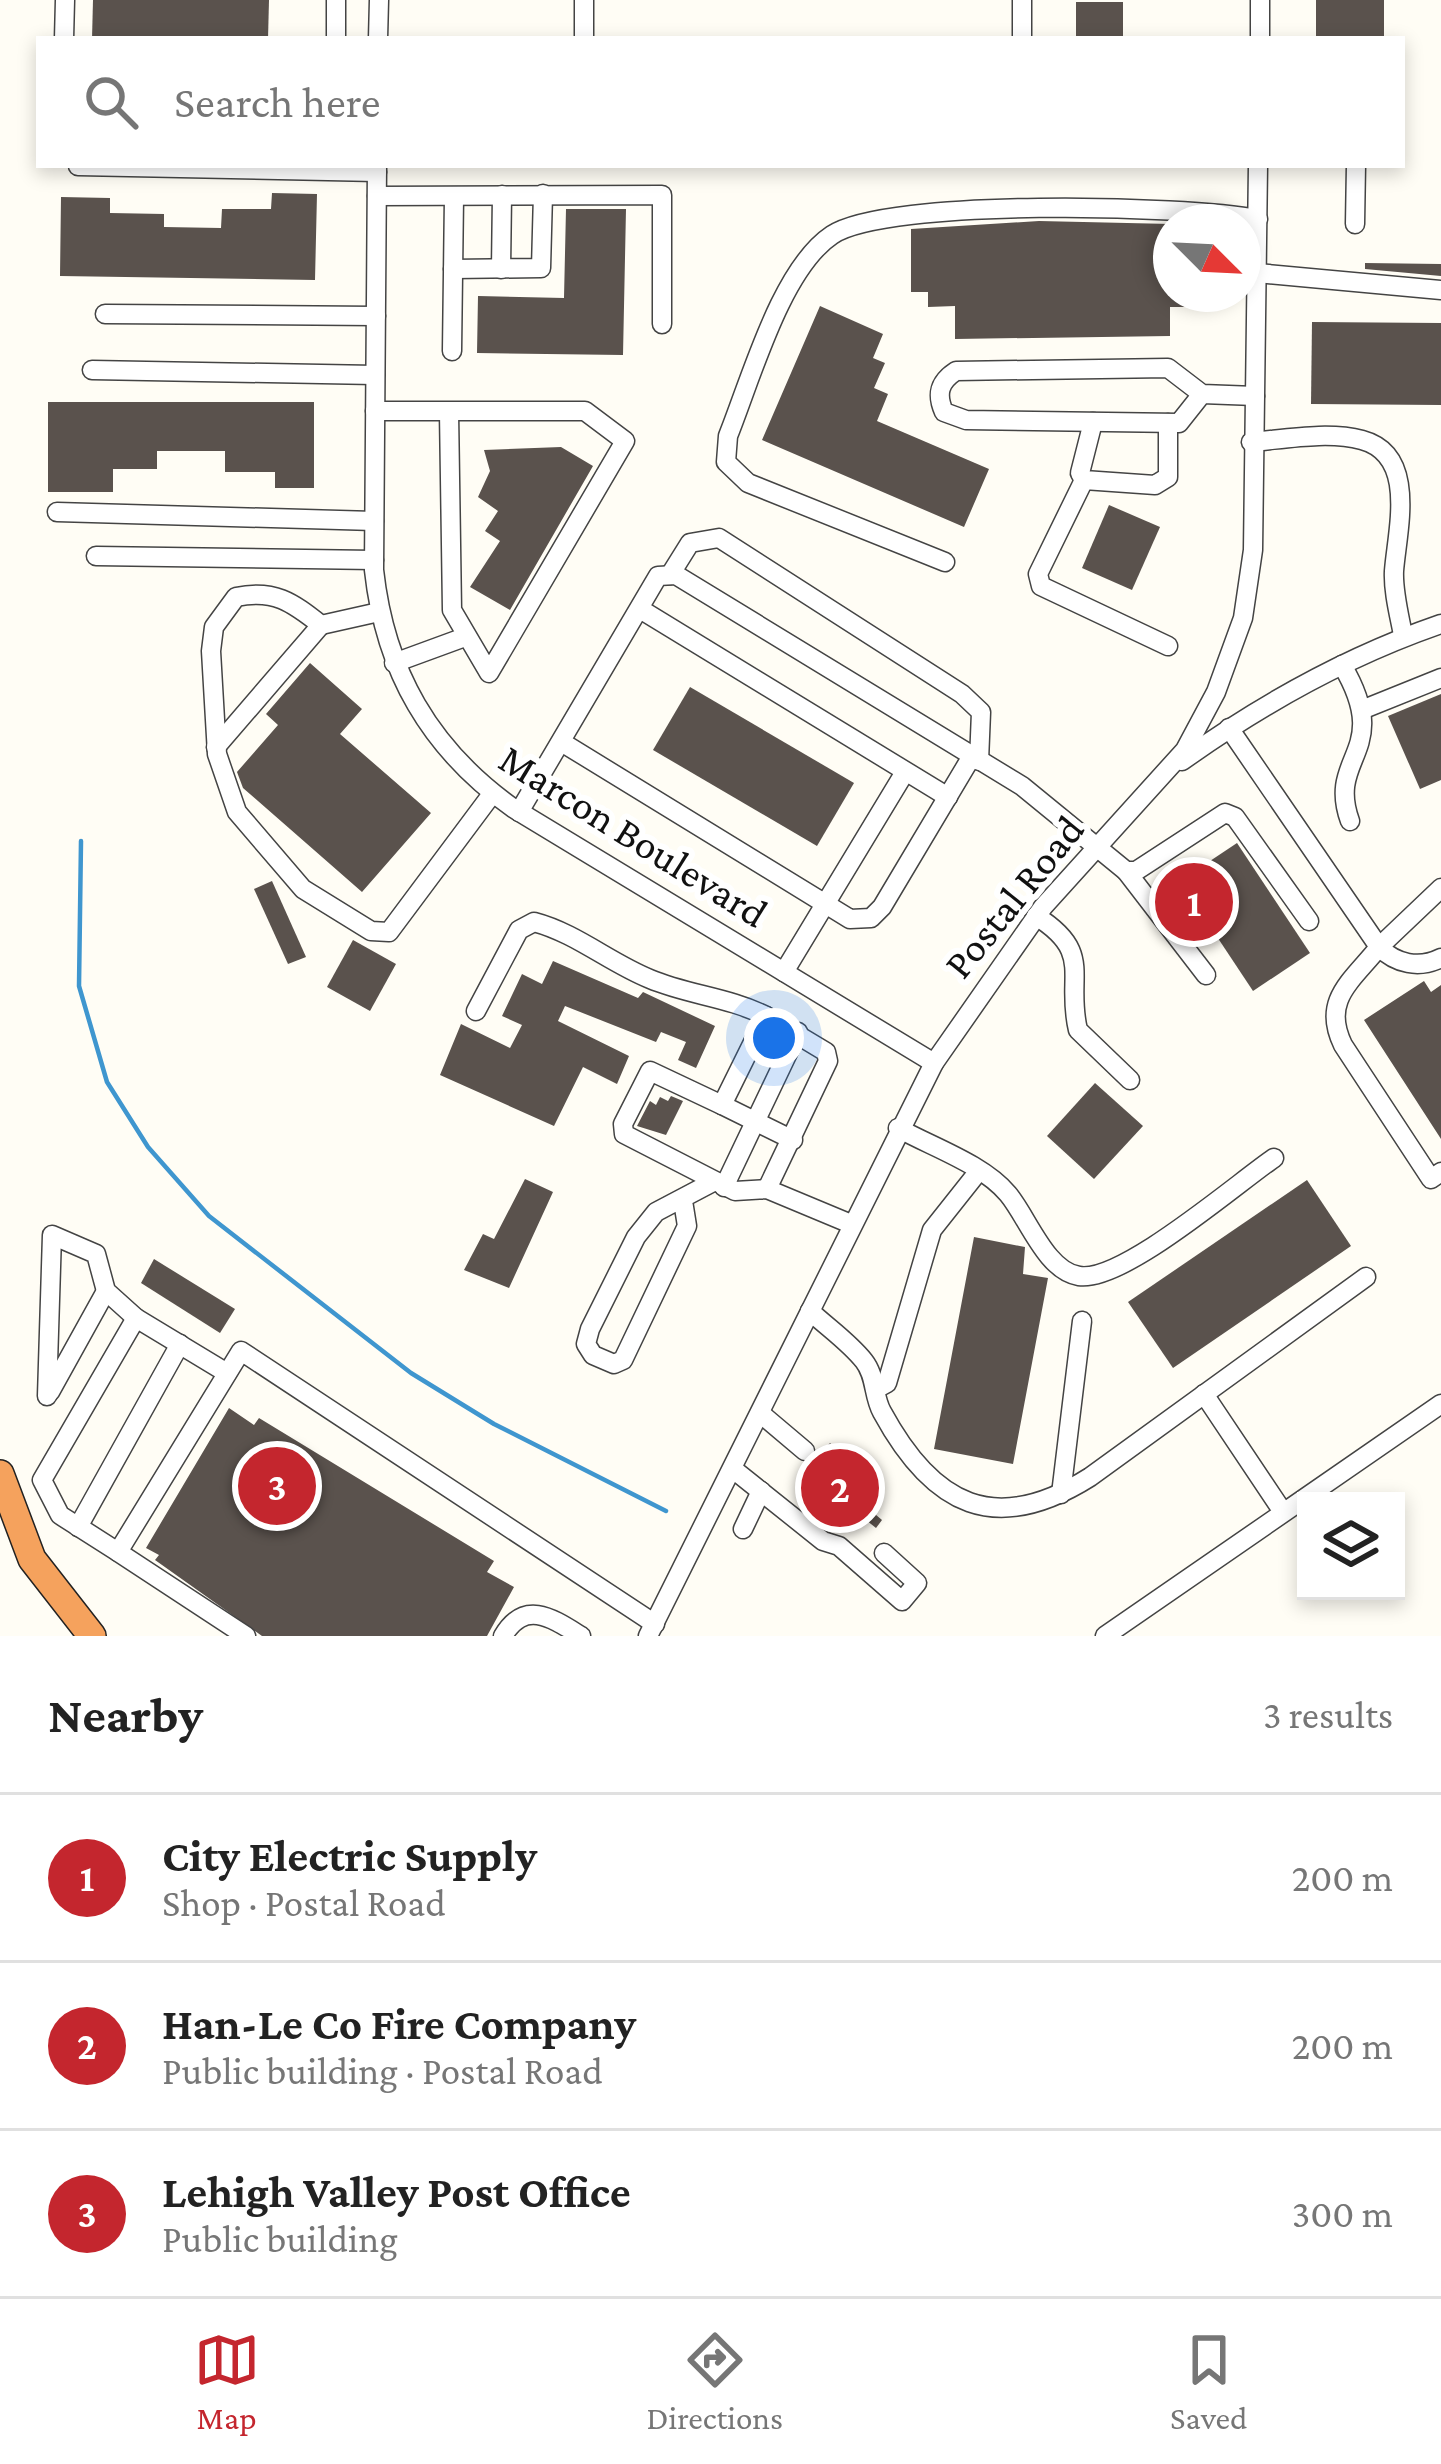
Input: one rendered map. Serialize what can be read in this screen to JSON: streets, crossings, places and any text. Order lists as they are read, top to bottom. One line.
{"streets":{"street":["Marcon Boulevard","Postal Road"]},"crossings":[["Marcon Boulevard","Postal Road"]],"north":"bottom right","page":{"search":"Search here","pins":["1","3","2"],"heading":["Nearby","3 results"],"list":[{"mark":"1","name":"City Electric Supply","note":"Shop · Postal Road","value":"200 m"},{"mark":"2","name":"Han-Le Co Fire Company","note":"Public building · Postal Road","value":"200 m"},{"mark":"3","name":"Lehigh Valley Post Office","note":"Public building","value":"300 m"}],"nav":["Map","Directions","Saved"]}}
